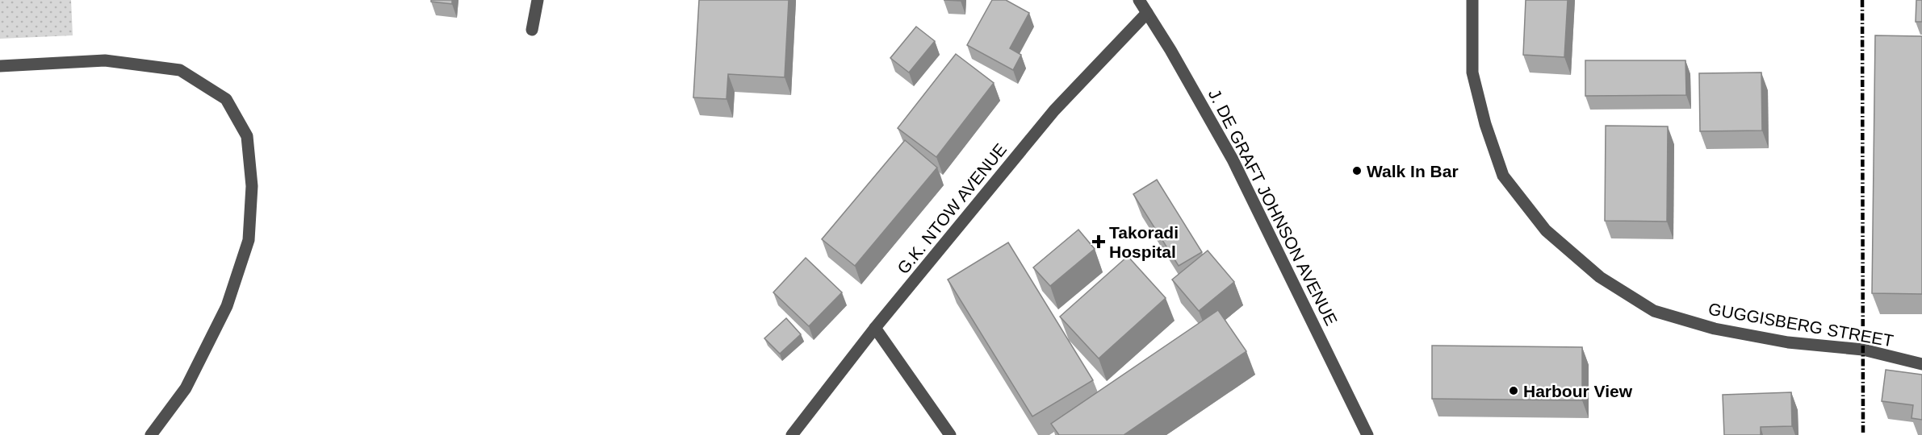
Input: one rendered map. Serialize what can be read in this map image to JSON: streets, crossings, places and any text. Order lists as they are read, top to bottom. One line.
{"streets":{"street":["J. DE GRAFT JOHNSON AVENUE","G.K. NTOW AVENUE","GUGGISBERG STREET"]},"crossings":[["J. DE GRAFT JOHNSON AVENUE","G.K. NTOW AVENUE"]],"places":{"other":["Walk In Bar","Harbour View"],"health":["Takoradi Hospital"]}}
